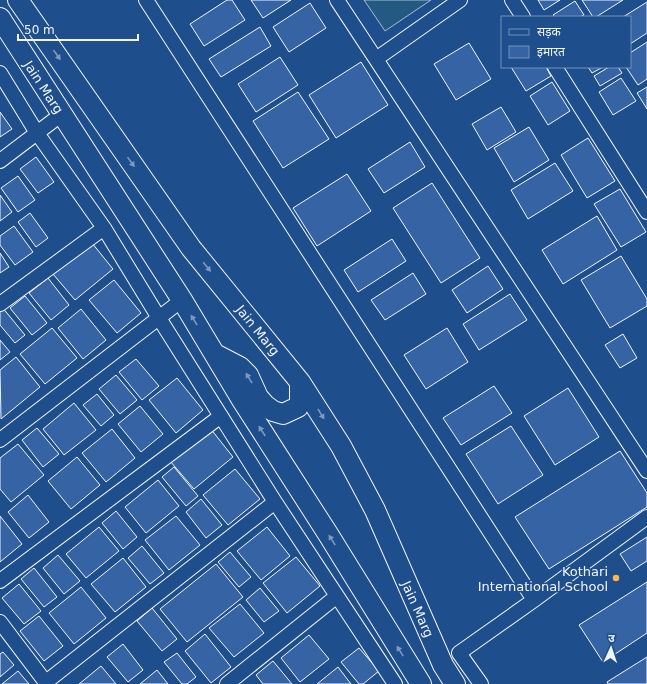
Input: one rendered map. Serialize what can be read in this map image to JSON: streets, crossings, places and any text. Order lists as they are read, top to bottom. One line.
{"streets":{"street":["Jain Marg"]},"places":["Kothari International School"],"legend":["सड़क","इमारत"],"scale_bar":"50 m","north":"top"}
